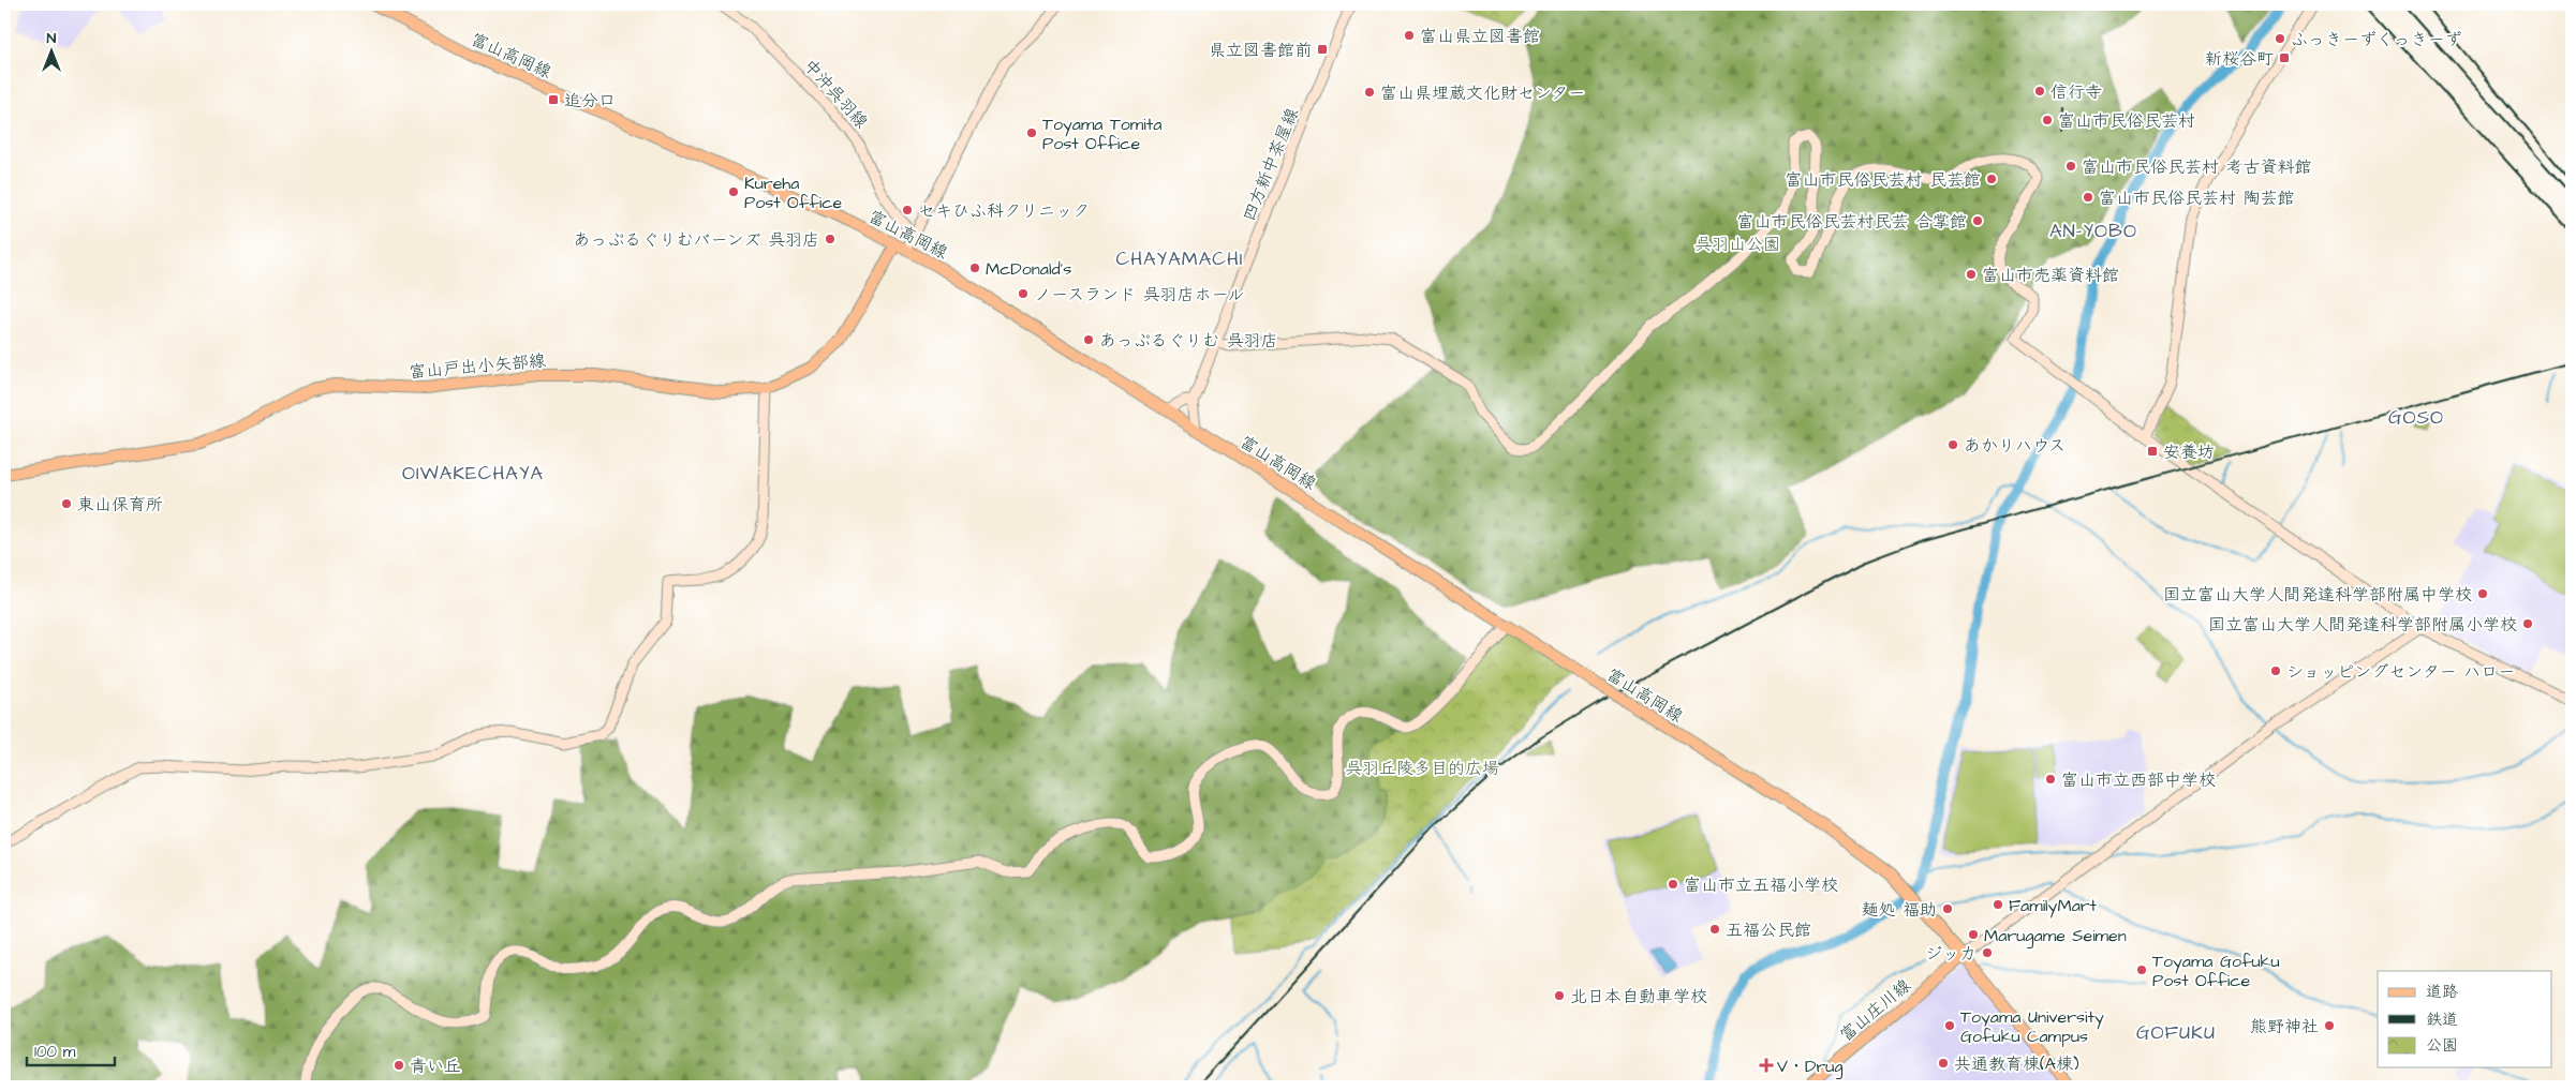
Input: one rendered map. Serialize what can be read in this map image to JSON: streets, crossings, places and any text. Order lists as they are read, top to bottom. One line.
{"streets":{"main road":["富山高岡線","富山戸出小矢部線","富山庄川線"],"street":["中沖呉羽線","四方新中茶屋線"]},"crossings":[["富山高岡線","四方新中茶屋線"],["富山高岡線","富山戸出小矢部線"],["富山高岡線","富山庄川線"]],"districts":["AN-YOBO","CHAYAMACHI","GOSO","OIWAKECHAYA","GOFUKU"],"parks":["呉羽山公園","呉羽丘陵多目的広場"],"places":{"other":["富山県立図書館","ふっきーずくっきーず","信行寺","富山県埋蔵文化財センター","富山市民俗民芸村","Toyama Tomita Post Office","富山市民俗民芸村 考古資料館","富山市民俗民芸村 民芸館","Kureha Post Office","富山市民俗民芸村 陶芸館","セキひふ科クリニック","富山市民俗民芸村民芸 合掌館","あっぷるぐりむバーンズ 呉羽店","McDonald's","富山市売薬資料館","ノースランド 呉羽店ホール","あっぷるぐりむ 呉羽店","あかりハウス","東山保育所","国立富山大学人間発達科学部附属中学校","国立富山大学人間発達科学部附属小学校","ショッピングセンター ハロー","富山市立西部中学校","富山市立五福小学校","FamilyMart","麺処 福助","五福公民館","Marugame Seimen","ジッカ","Toyama Gofuku Post Office","北日本自動車学校","Toyama University Gofuku Campus","熊野神社","共通教育棟(A棟)","青い丘"],"transit":["県立図書館前","新桜谷町","追分口","安養坊"],"health":["V・Drug"]},"legend":["道路","鉄道","公園"],"scale_bar":"100 m","north":"top"}
